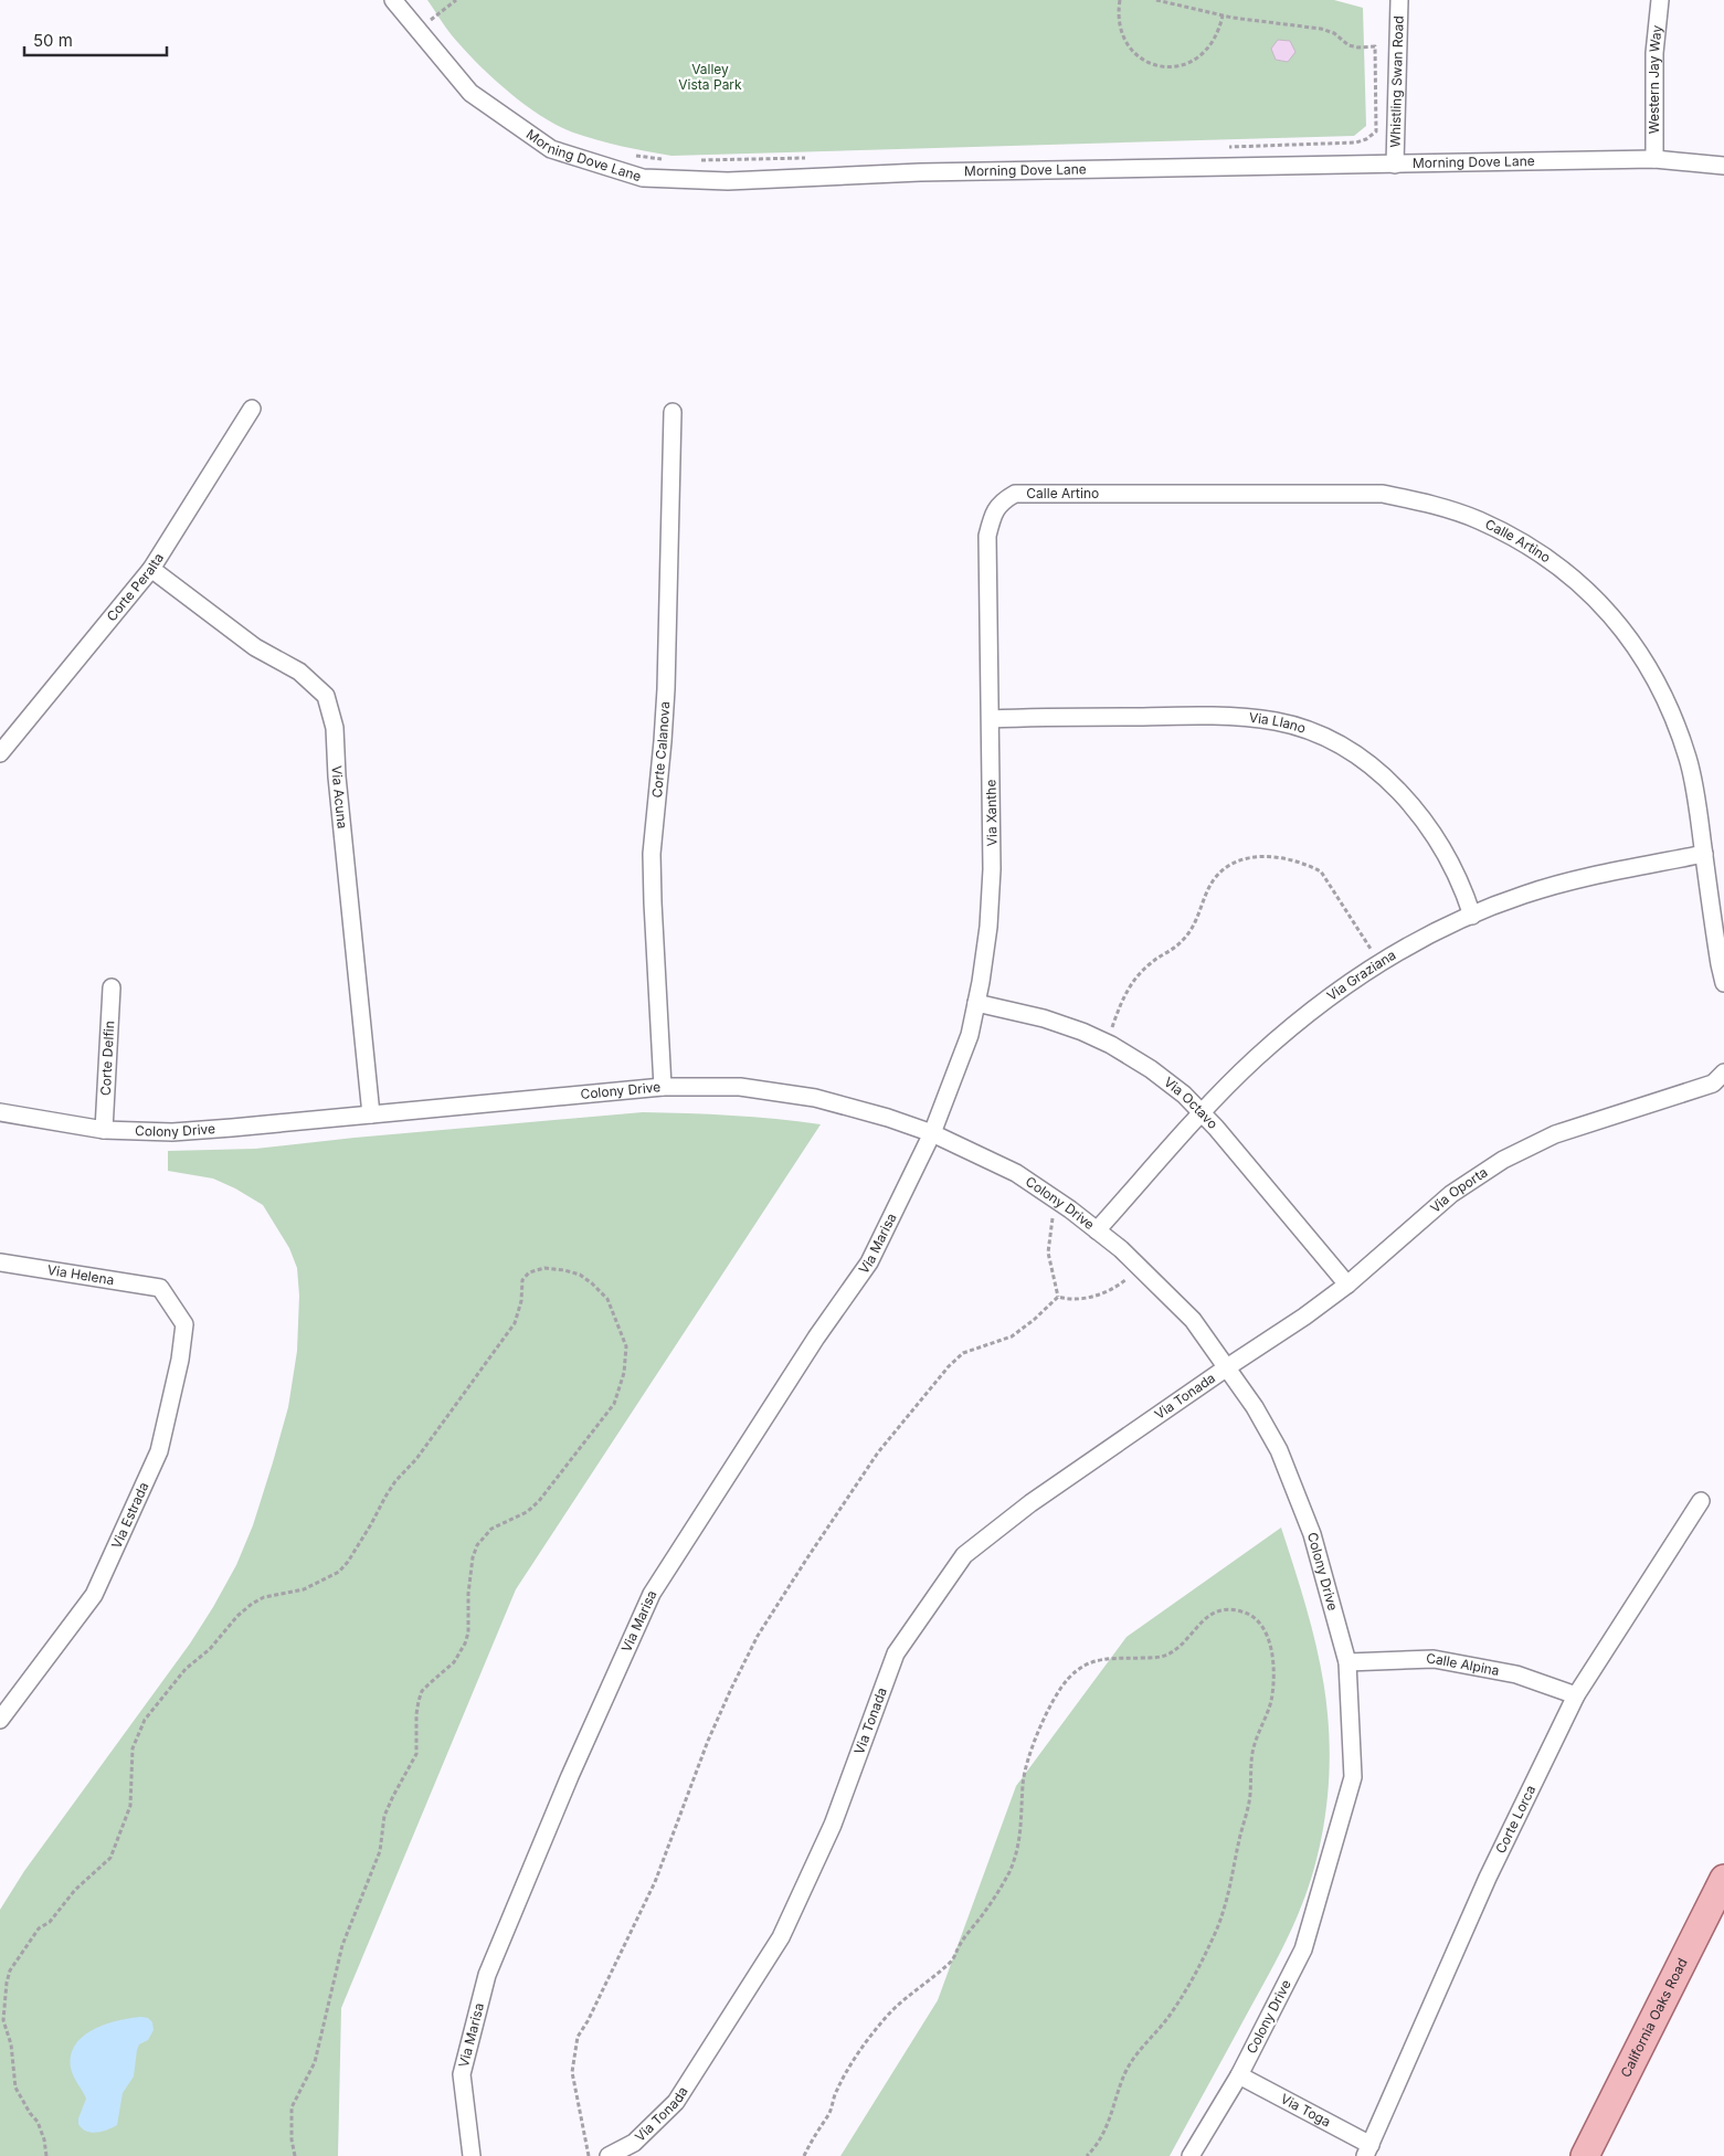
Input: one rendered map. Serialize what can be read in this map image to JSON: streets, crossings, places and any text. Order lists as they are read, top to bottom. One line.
{"streets":{"main road":["California Oaks Road"],"street":["Western Jay Way","Whistling Swan Road","Morning Dove Lane","Calle Artino","Corte Peralta","Via Llano","Corte Calanova","Via Acuna","Via Xanthe","Via Graziana","Corte Delfin","Colony Drive","Via Octavo","Via Oporta","Via Marisa","Via Helena","Via Tonada","Via Estrada","Calle Alpina","Corte Lorca","Via Toga"]},"crossings":[["Western Jay Way","Morning Dove Lane"],["Whistling Swan Road","Morning Dove Lane"],["Calle Artino","Via Xanthe"],["Calle Artino","Via Graziana"],["Corte Peralta","Via Acuna"],["Via Llano","Via Xanthe"],["Via Llano","Via Graziana"],["Corte Calanova","Colony Drive"],["Via Acuna","Colony Drive"],["Via Xanthe","Colony Drive"],["Via Xanthe","Via Octavo"],["Via Xanthe","Via Marisa"],["Via Graziana","Colony Drive"],["Via Graziana","Via Octavo"],["Corte Delfin","Colony Drive"],["Colony Drive","Via Oporta"],["Colony Drive","Via Marisa"],["Colony Drive","Via Tonada"],["Colony Drive","Calle Alpina"],["Colony Drive","Via Toga"],["Via Octavo","Via Oporta"],["Via Oporta","Via Tonada"],["Via Helena","Via Estrada"],["Calle Alpina","Corte Lorca"],["Corte Lorca","Via Toga"]],"parks":["Valley Vista Park"],"scale_bar":"50 m"}
